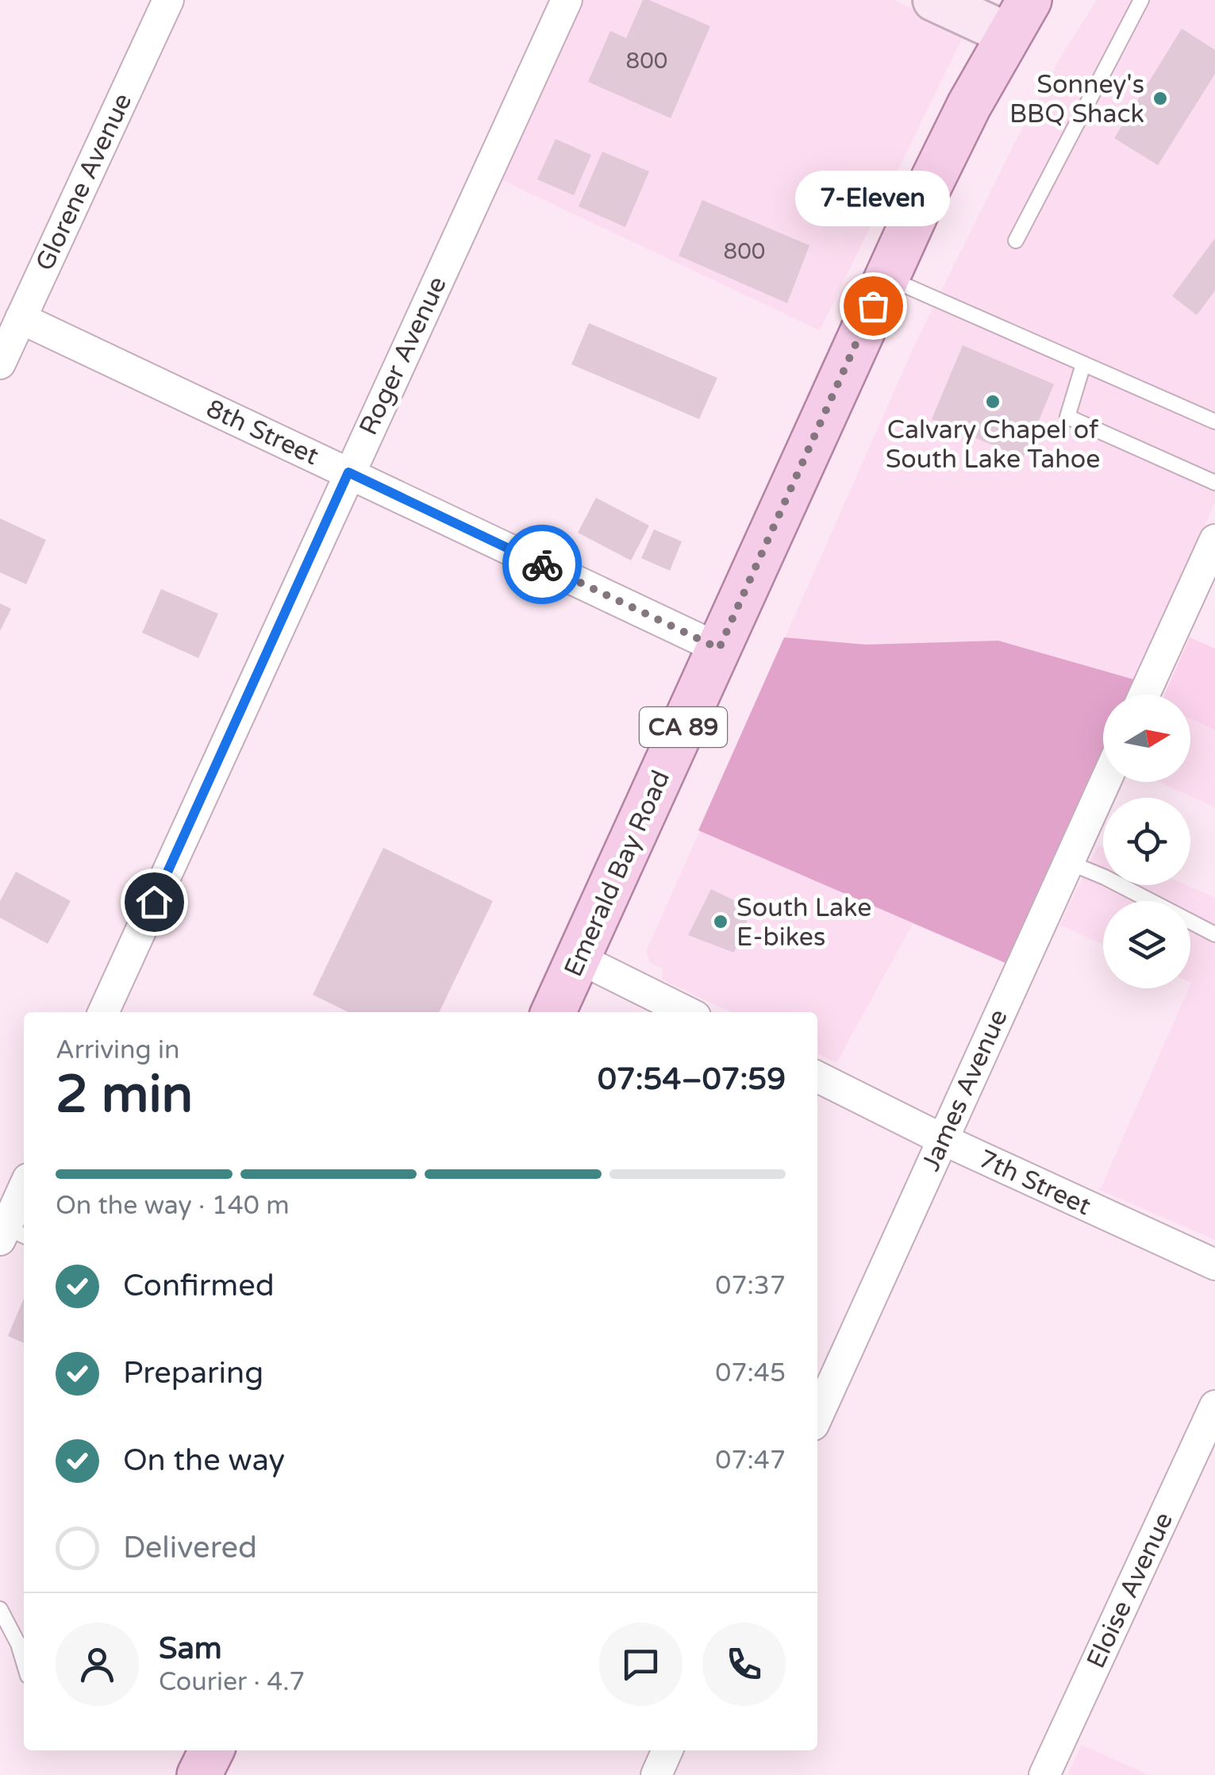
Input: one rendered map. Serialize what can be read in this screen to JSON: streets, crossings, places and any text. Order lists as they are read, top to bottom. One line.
{"streets":{"main road":["CA 89","Emerald Bay Road"],"street":["Glorene Avenue","Roger Avenue","8th Street","James Avenue","7th Street","Eloise Avenue"]},"crossings":[["Glorene Avenue","8th Street"],["Roger Avenue","8th Street"],["8th Street","Emerald Bay Road"],["James Avenue","7th Street"]],"places":["Sonney's BBQ Shack","7-Eleven","Calvary Chapel of South Lake Tahoe","South Lake E-bikes"],"house_numbers":["800","800"],"north":"right","page":{"bubble":"7-Eleven","heading":["2 min","Arriving in","07:54–07:59"],"panel":["Sam","Courier · 4.7"],"bar":"On the way · 140 m","list":[["Confirmed","07:37"],["Preparing","07:45"],["On the way","07:47"],"Delivered"]}}
